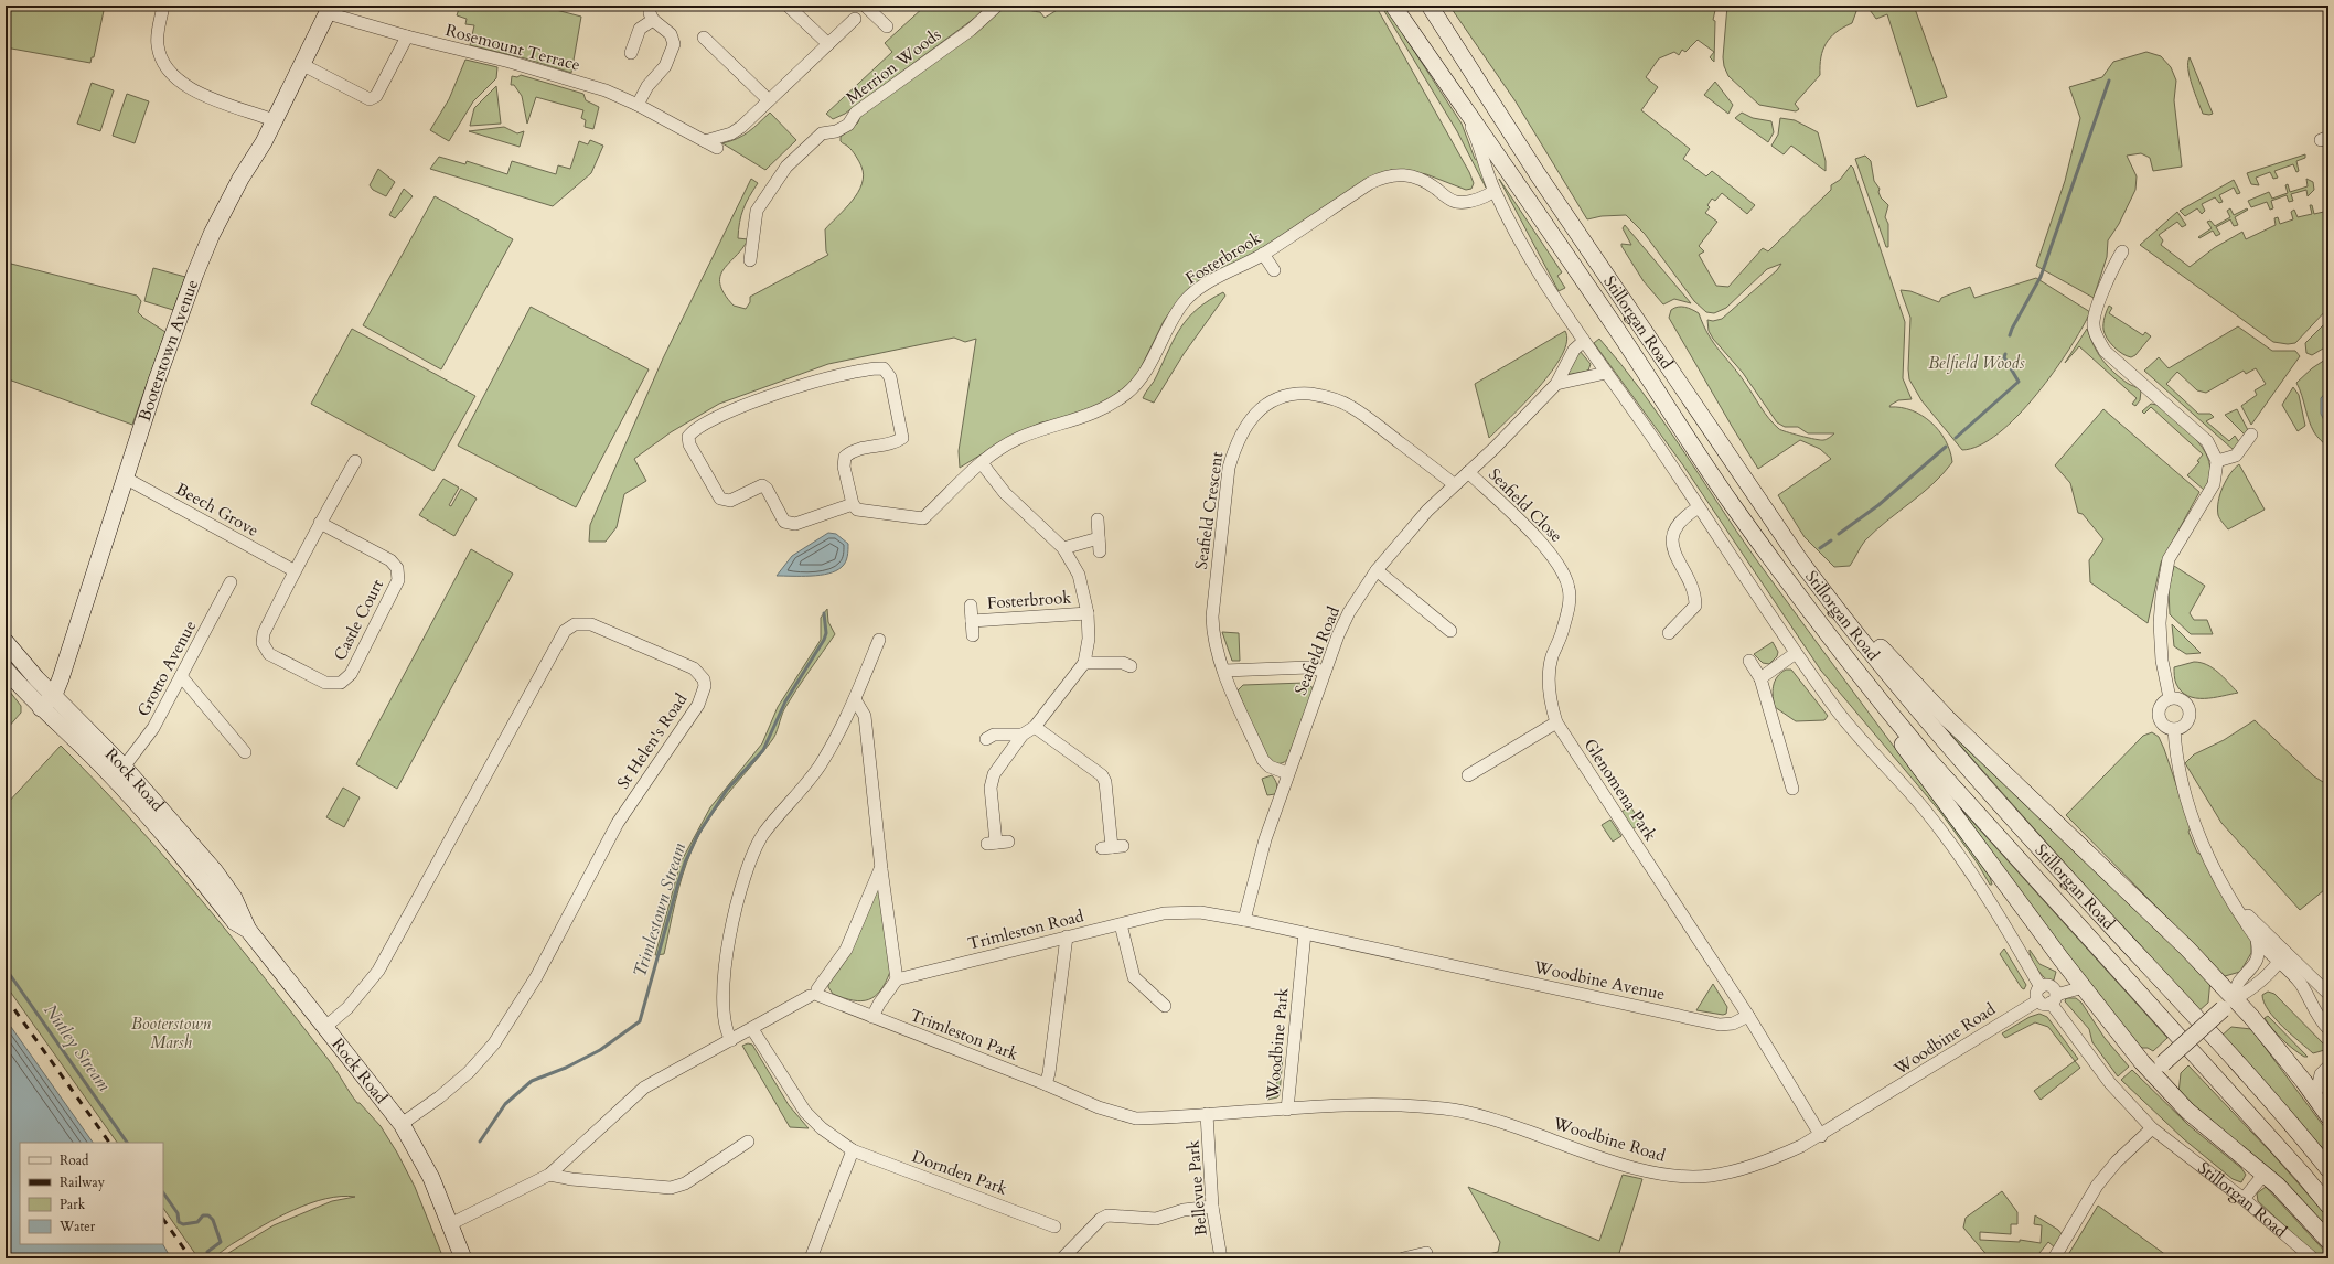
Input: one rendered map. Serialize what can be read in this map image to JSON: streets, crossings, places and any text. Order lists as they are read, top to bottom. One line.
{"streets":{"main road":["Stillorgan Road","Booterstown Avenue","Rock Road"],"street":["Rosemount Terrace","Merrion Woods","Fosterbrook","Seafield Close","Beech Grove","Seafield Crescent","Castle Court","Seafield Road","Grotto Avenue","St Helen's Road","Glenomena Park","Trimleston Road","Woodbine Avenue","Trimleston Park","Woodbine Road","Woodbine Park","Dornden Park","Bellevue Park"]},"crossings":[["Rosemount Terrace","Booterstown Avenue"],["Fosterbrook","Stillorgan Road"],["Stillorgan Road","Seafield Road"],["Stillorgan Road","Woodbine Road"],["Booterstown Avenue","Beech Grove"],["Booterstown Avenue","Rock Road"],["Seafield Close","Seafield Road"],["Seafield Close","Glenomena Park"],["Beech Grove","Castle Court"],["Seafield Crescent","Seafield Road"],["Seafield Road","Trimleston Road"],["Grotto Avenue","Rock Road"],["St Helen's Road","Rock Road"],["Glenomena Park","Woodbine Avenue"],["Woodbine Avenue","Woodbine Park"],["Trimleston Park","Woodbine Park"],["Woodbine Road","Woodbine Park"],["Woodbine Park","Bellevue Park"]],"water":["Trimlestown Stream","Nutley Stream"],"parks":["Belfield Woods","Booterstown Marsh"],"legend":["Road","Railway","Park","Water"]}
